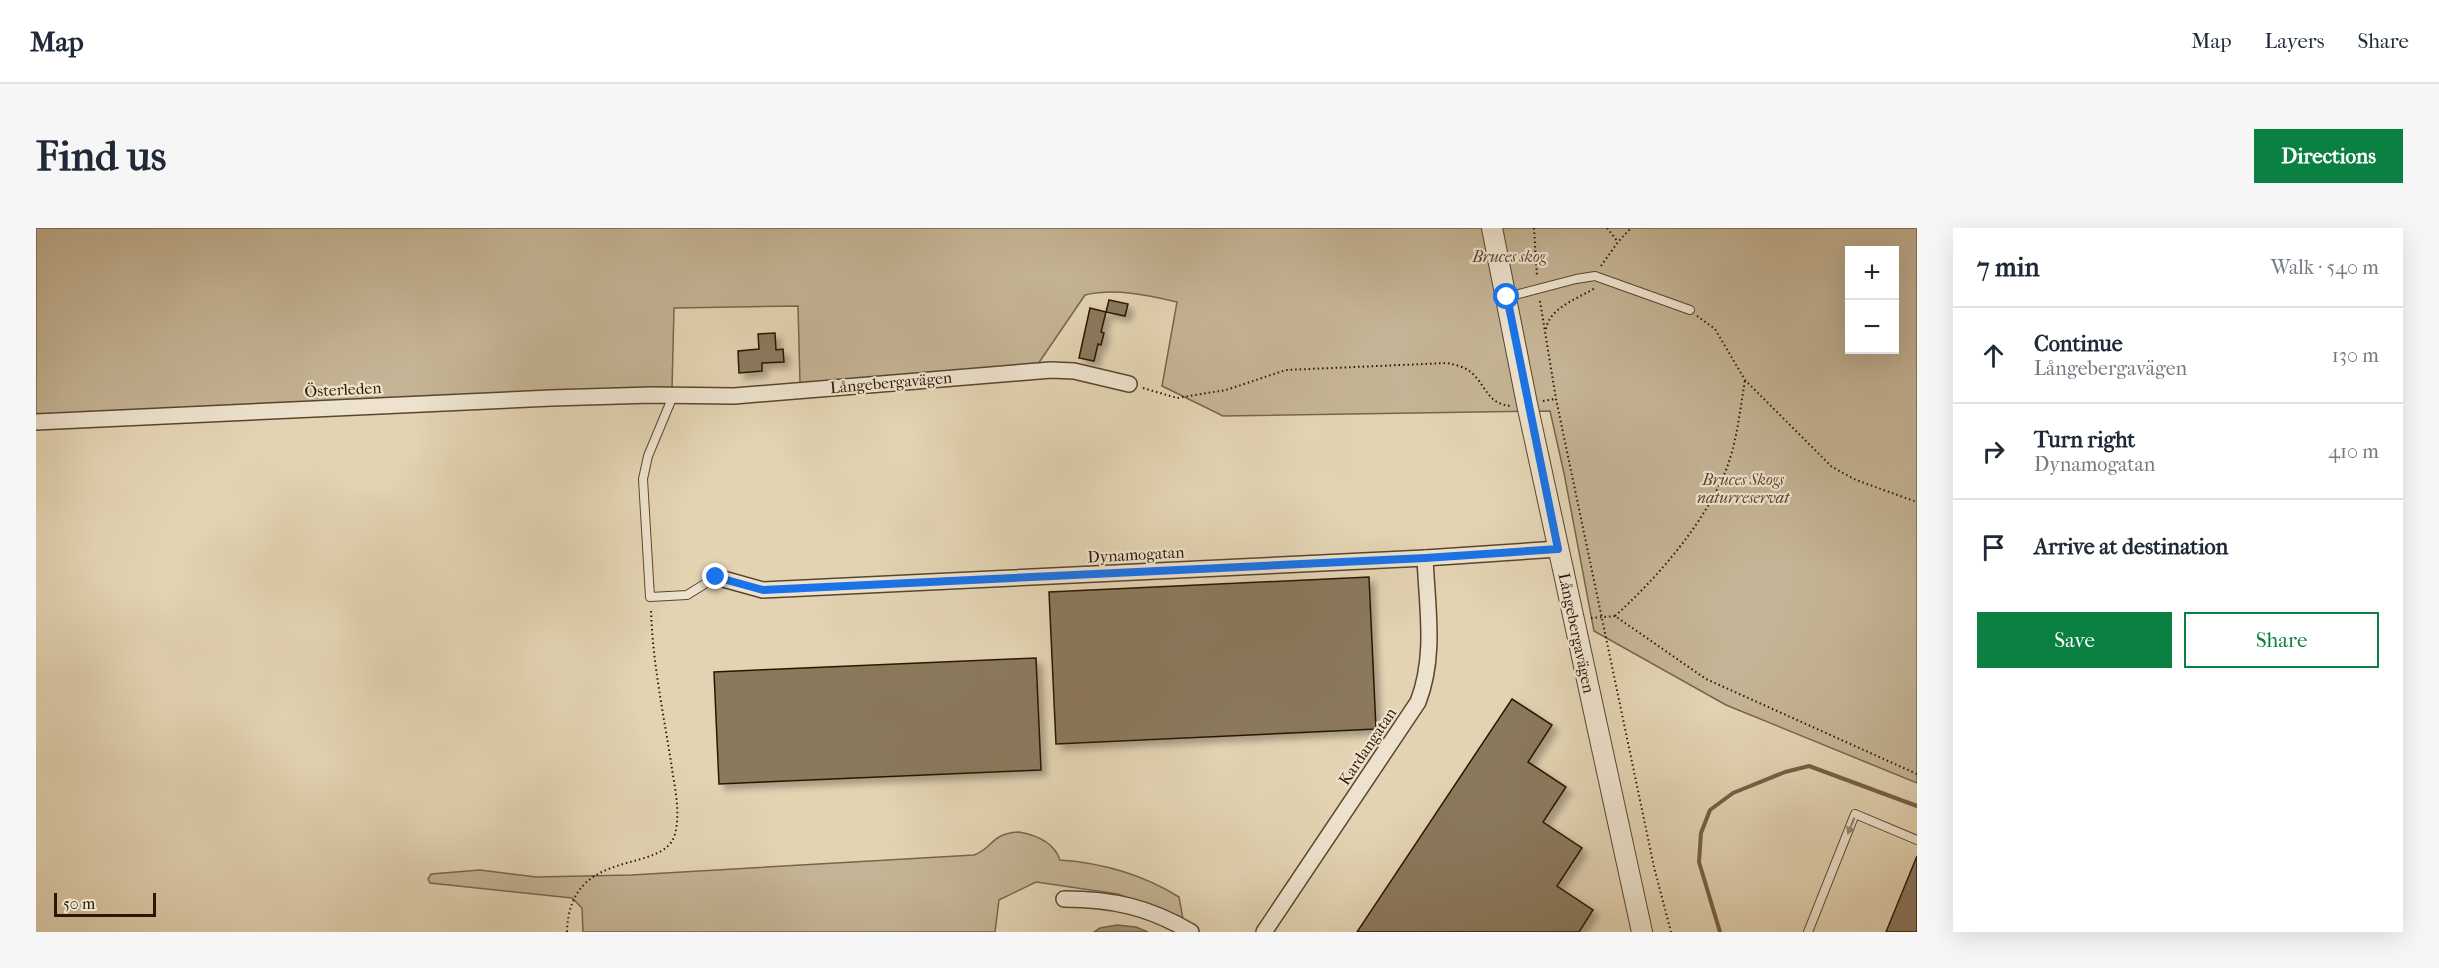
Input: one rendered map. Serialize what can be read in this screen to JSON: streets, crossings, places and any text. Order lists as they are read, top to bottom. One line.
{"streets":{"street":["Långebergavägen","Österleden","Dynamogatan","Kardangatan"]},"crossings":[["Långebergavägen","Österleden"],["Långebergavägen","Dynamogatan"],["Dynamogatan","Kardangatan"]],"parks":["Bruces skog","Bruces Skogs naturreservat"],"scale_bar":"50 m","page":{"header":"Map","nav":["Map","Layers","Share"],"buttons":["Directions",["Save","Share"]],"title":"Find us","heading":["7 min","Walk · 540 m"],"map_buttons":["+","−"],"list":[["Continue","Långebergavägen","130 m"],["Turn right","Dynamogatan","410 m"],"Arrive at destination"],"scale":"50 m"}}
